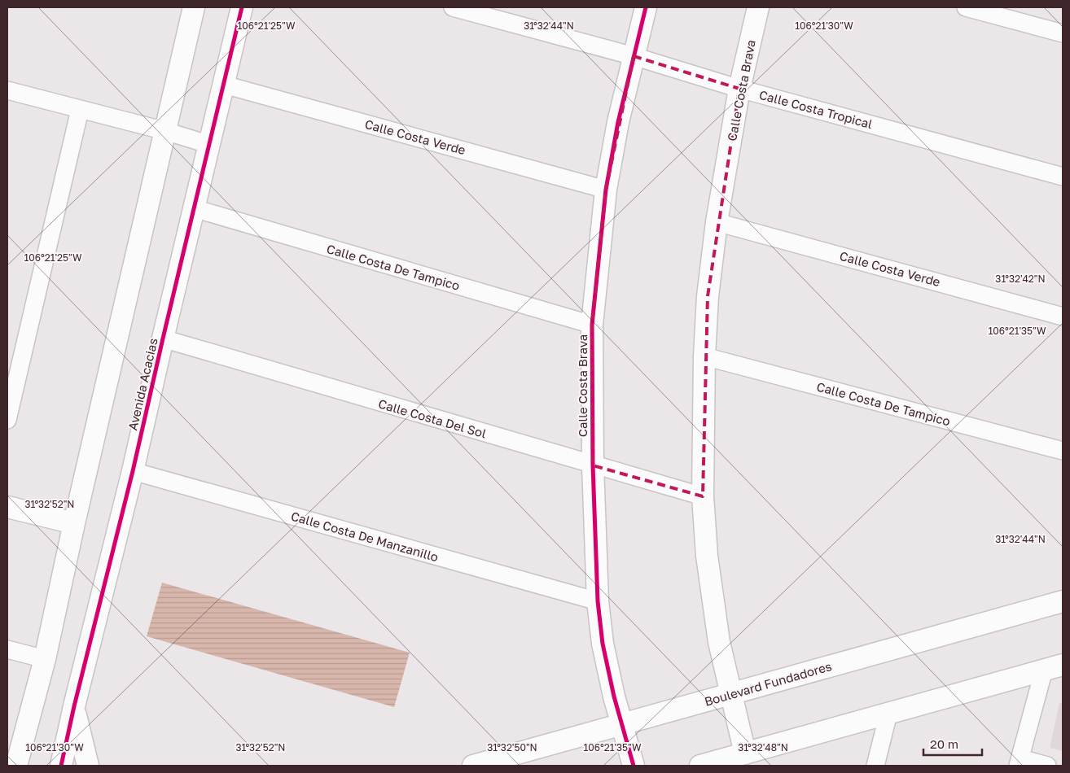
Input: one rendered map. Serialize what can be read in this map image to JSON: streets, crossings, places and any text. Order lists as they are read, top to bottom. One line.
{"streets":{"street":["Calle Costa Brava","Calle Costa Tropical","Calle Costa Verde","Calle Costa De Tampico","Avenida Acacias","Calle Costa Del Sol","Calle Costa De Manzanillo","Boulevard Fundadores"]},"crossings":[["Calle Costa Brava","Calle Costa Tropical"],["Calle Costa Brava","Calle Costa Verde"],["Calle Costa Brava","Calle Costa De Tampico"],["Calle Costa Brava","Calle Costa Del Sol"],["Calle Costa Brava","Calle Costa De Manzanillo"],["Calle Costa Brava","Boulevard Fundadores"],["Calle Costa Verde","Avenida Acacias"],["Calle Costa De Tampico","Avenida Acacias"],["Avenida Acacias","Calle Costa Del Sol"],["Avenida Acacias","Calle Costa De Manzanillo"]],"scale_bar":"20 m","coordinates":["106°21'25\"W","106°21'30\"W","31°32'44\"N","31°32'42\"N","106°21'35\"W","31°32'52\"N","31°32'50\"N","31°32'48\"N"]}
